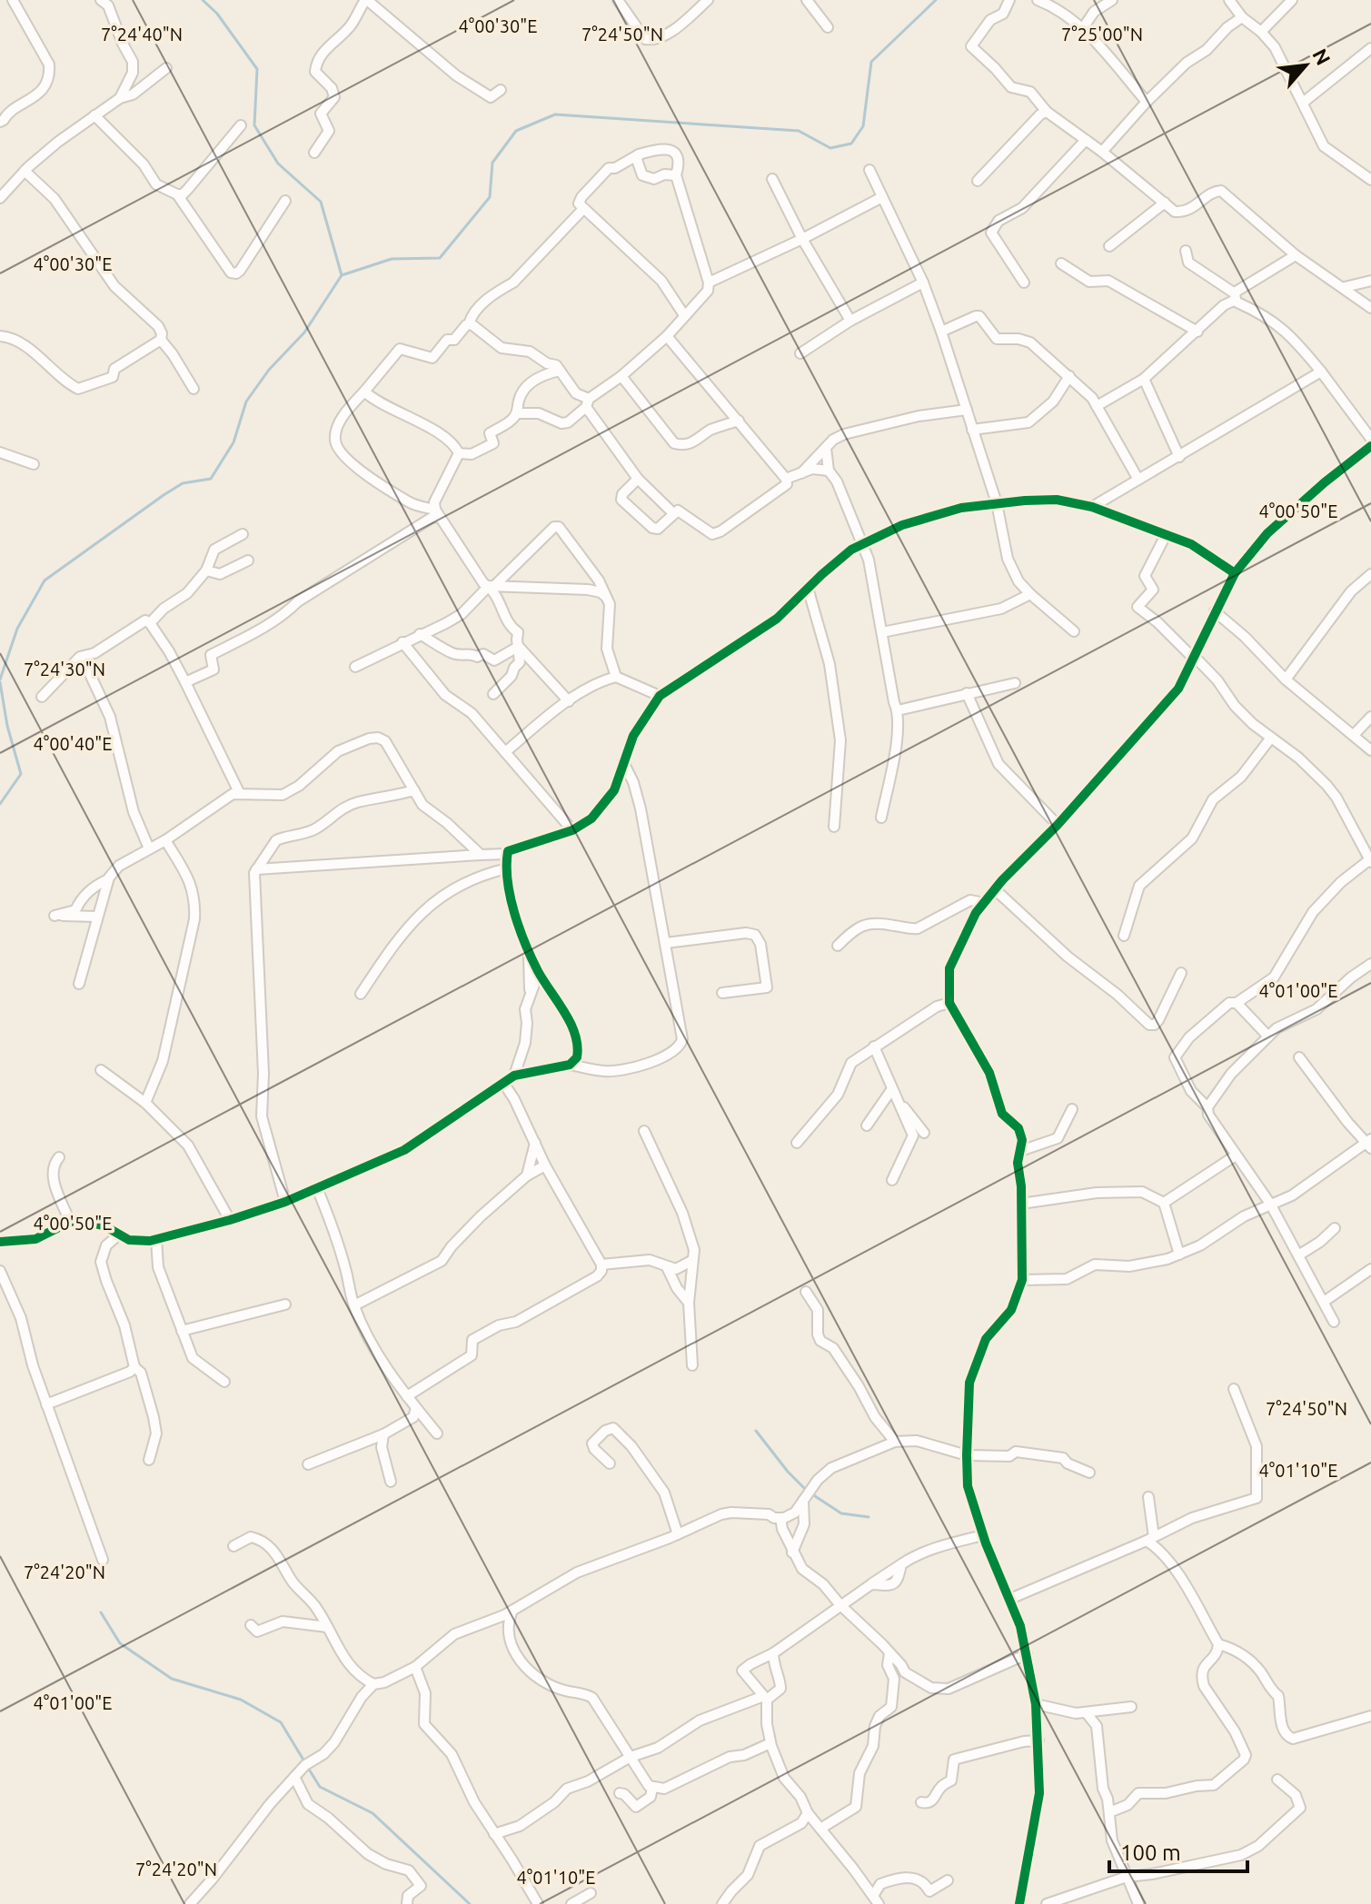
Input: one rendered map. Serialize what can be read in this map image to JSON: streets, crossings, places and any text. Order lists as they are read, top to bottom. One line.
{"scale_bar":"100 m","north":"top right","coordinates":["4°00'30\"E","7°24'40\"N","7°24'50\"N","7°25'00\"N","4°00'50\"E","7°24'30\"N","4°00'40\"E","4°01'00\"E","4°01'10\"E","7°24'20\"N"]}
